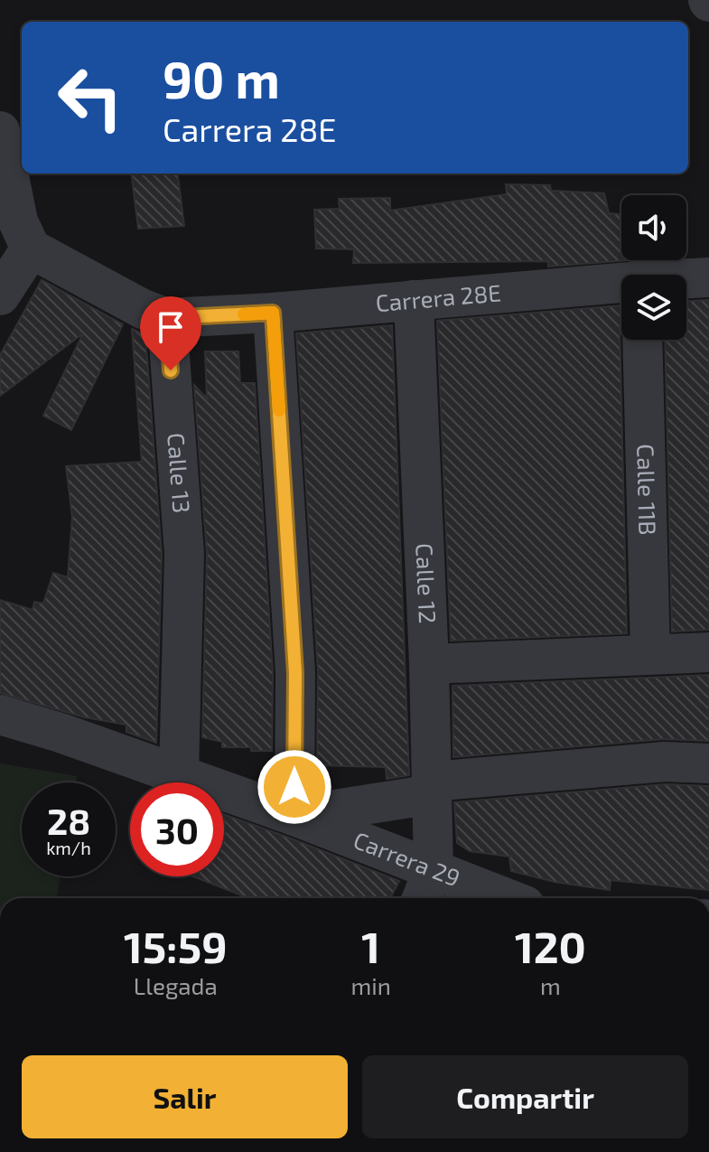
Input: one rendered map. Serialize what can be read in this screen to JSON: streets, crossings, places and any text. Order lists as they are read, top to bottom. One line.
{"streets":{"street":["Carrera 28E","Calle 13","Calle 11B","Calle 12","Carrera 29"]},"crossings":[["Carrera 28E","Calle 13"],["Carrera 28E","Calle 12"],["Calle 13","Carrera 29"],["Calle 12","Carrera 29"]],"page":{"turn":["90 m","Carrera 28E"],"speed":"28 km/h","limit":"30","eta":["15:59","Llegada","1","min","120","m"],"buttons":["Salir","Compartir"]}}
